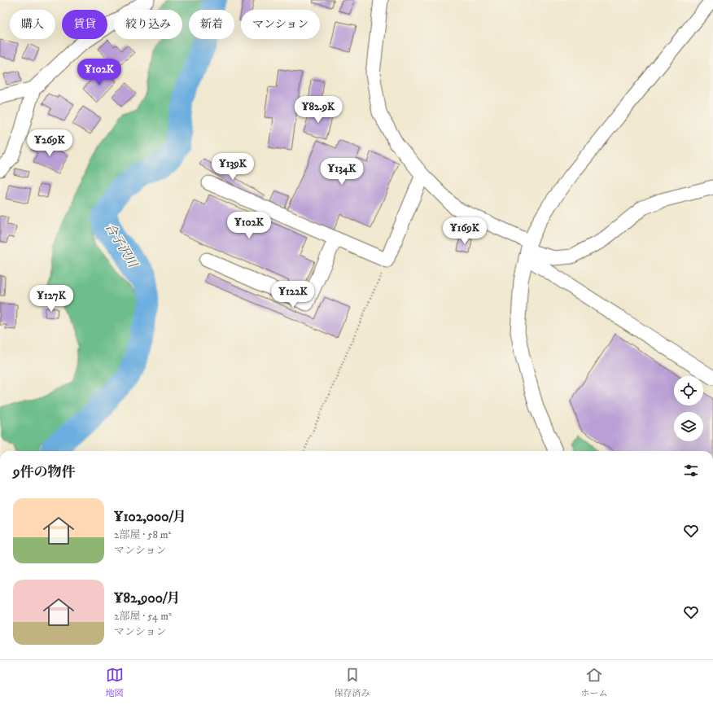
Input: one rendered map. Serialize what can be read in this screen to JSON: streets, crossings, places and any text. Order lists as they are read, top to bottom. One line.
{"water":["合子沢川"],"page":{"chip":["購入","賃貸","絞り込み","新着","マンション"],"price":["¥102K","¥82.9K","¥269K","¥139K","¥134K","¥102K","¥169K","¥122K","¥127K"],"heading":"9件の物件","list":[{"name":"¥102,000/月","note":"2部屋 · 58 m² · マンション"},{"name":"¥82,900/月","note":"2部屋 · 54 m² · マンション"}],"tabs":["地図","保存済み","ホーム"]}}
